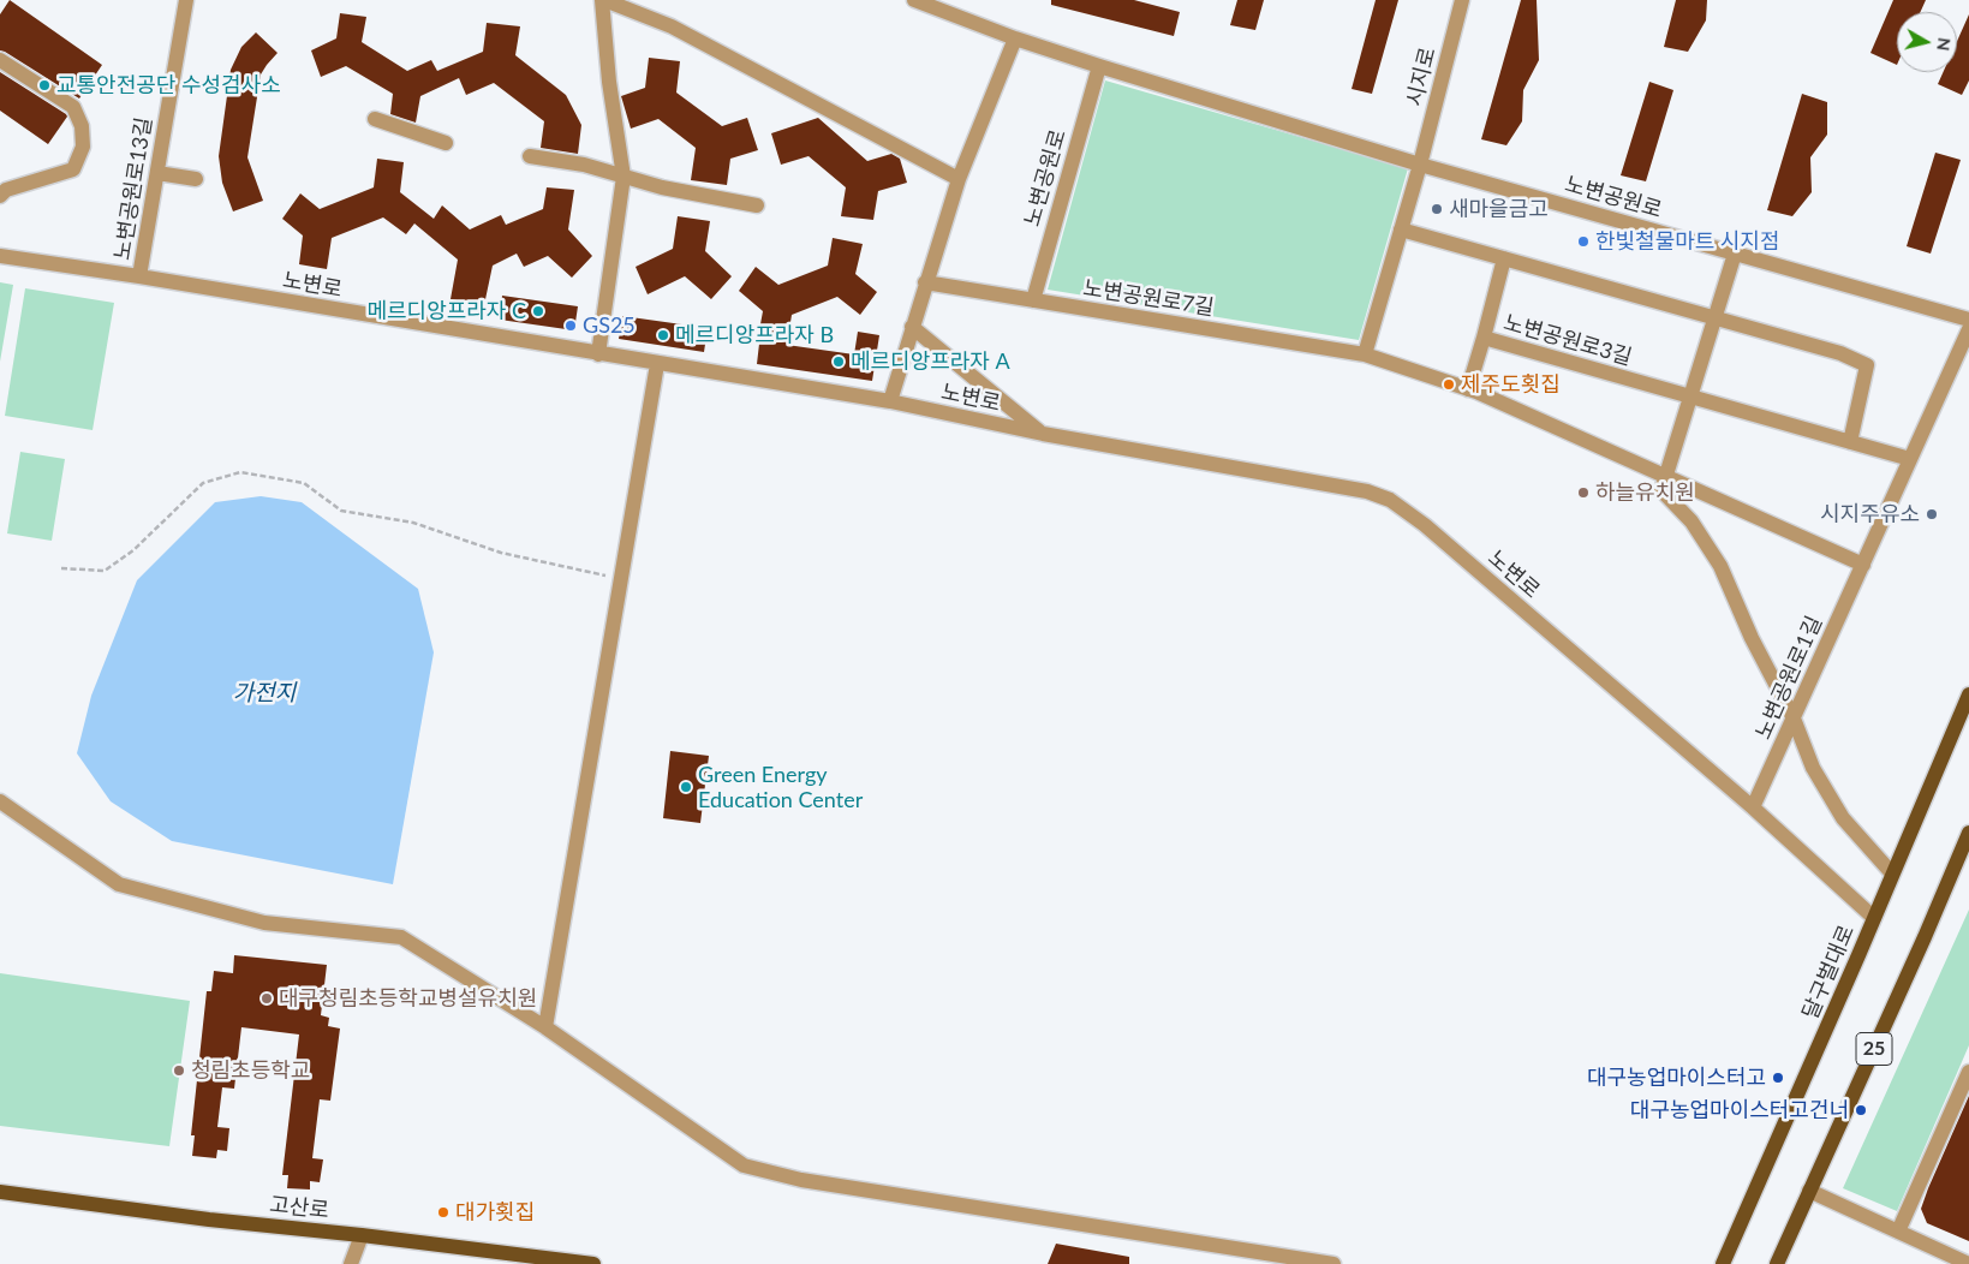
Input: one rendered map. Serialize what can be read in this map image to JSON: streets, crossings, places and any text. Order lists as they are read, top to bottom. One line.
{"streets":{"main road":["달구벌대로","25","고산로"],"street":["시지로","노변공원로","노변공원로13길","노변로","노변공원로7길","노변공원로3길","노변공원로1길"]},"crossings":[["시지로","노변공원로"],["노변공원로","노변공원로7길"],["노변공원로13길","노변로"],["노변로","노변공원로1길"],["노변로","달구벌대로"]],"water":["가전지"],"places":["교통안전공단 수성검사소","새마을금고","한빛철물마트 시지점","메르디앙프라자 C","GS25","메르디앙프라자 B","메르디앙프라자 A","제주도횟집","하늘유치원","시지주유소","Green Energy Education Center","대구청림초등학교병설유치원","청림초등학교","대구농업마이스터고","대구농업마이스터고건너","대가횟집"],"north":"right"}
